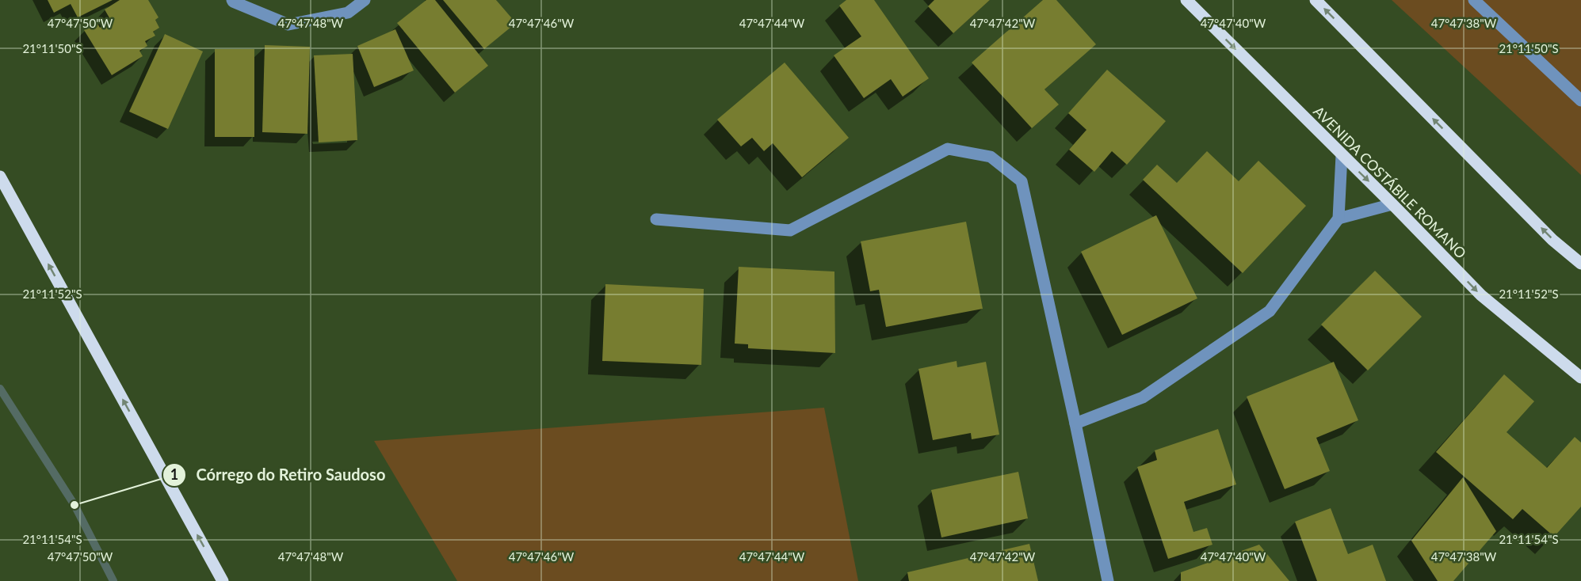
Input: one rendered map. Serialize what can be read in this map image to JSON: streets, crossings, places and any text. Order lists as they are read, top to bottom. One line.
{"streets":{"main road":["AVENIDA COSTÁBILE ROMANO"]},"places":["Córrego do Retiro Saudoso"],"coordinates":["47°47'50\"W","47°47'48\"W","47°47'46\"W","47°47'44\"W","47°47'42\"W","47°47'40\"W","47°47'38\"W","21°11'50\"S","21°11'52\"S","21°11'54\"S"]}
